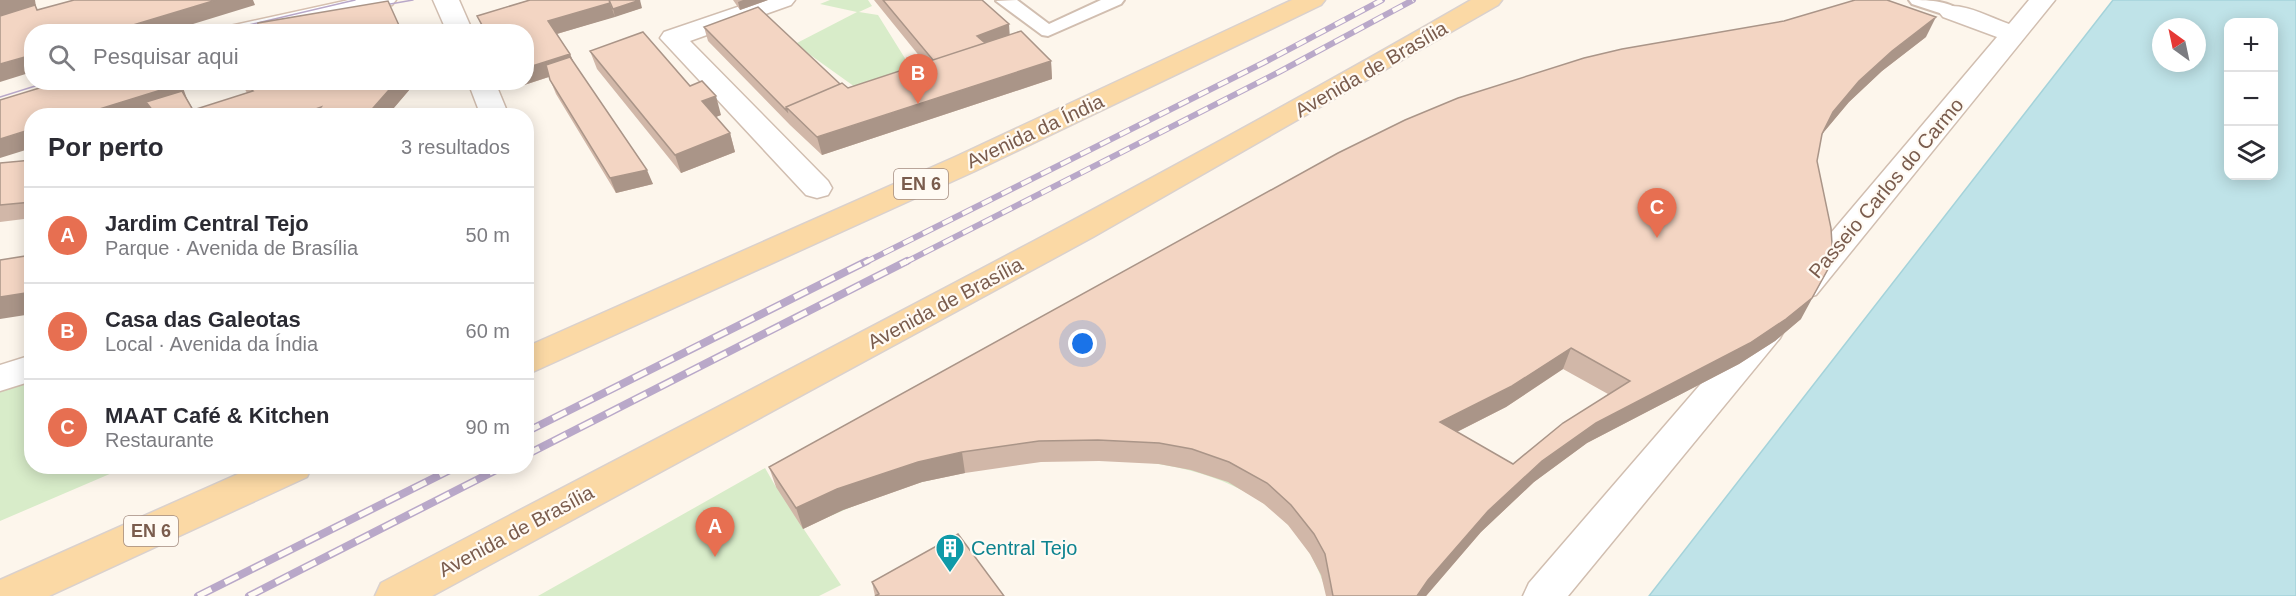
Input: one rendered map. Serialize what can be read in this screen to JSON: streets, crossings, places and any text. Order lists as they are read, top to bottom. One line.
{"streets":{"main road":["Avenida de Brasília","Avenida da Índia","EN 6"],"street":["Passeio Carlos do Carmo"]},"places":{"building":["Central Tejo"]},"north":"top left","page":{"map_buttons":["+","−"],"search":"Pesquisar aqui","pins":["B","C","A"],"heading":["Por perto","3 resultados"],"list":[{"mark":"A","name":"Jardim Central Tejo","note":"Parque · Avenida de Brasília","value":"50 m"},{"mark":"B","name":"Casa das Galeotas","note":"Local · Avenida da Índia","value":"60 m"},{"mark":"C","name":"MAAT Café & Kitchen","note":"Restaurante","value":"90 m"}]}}
